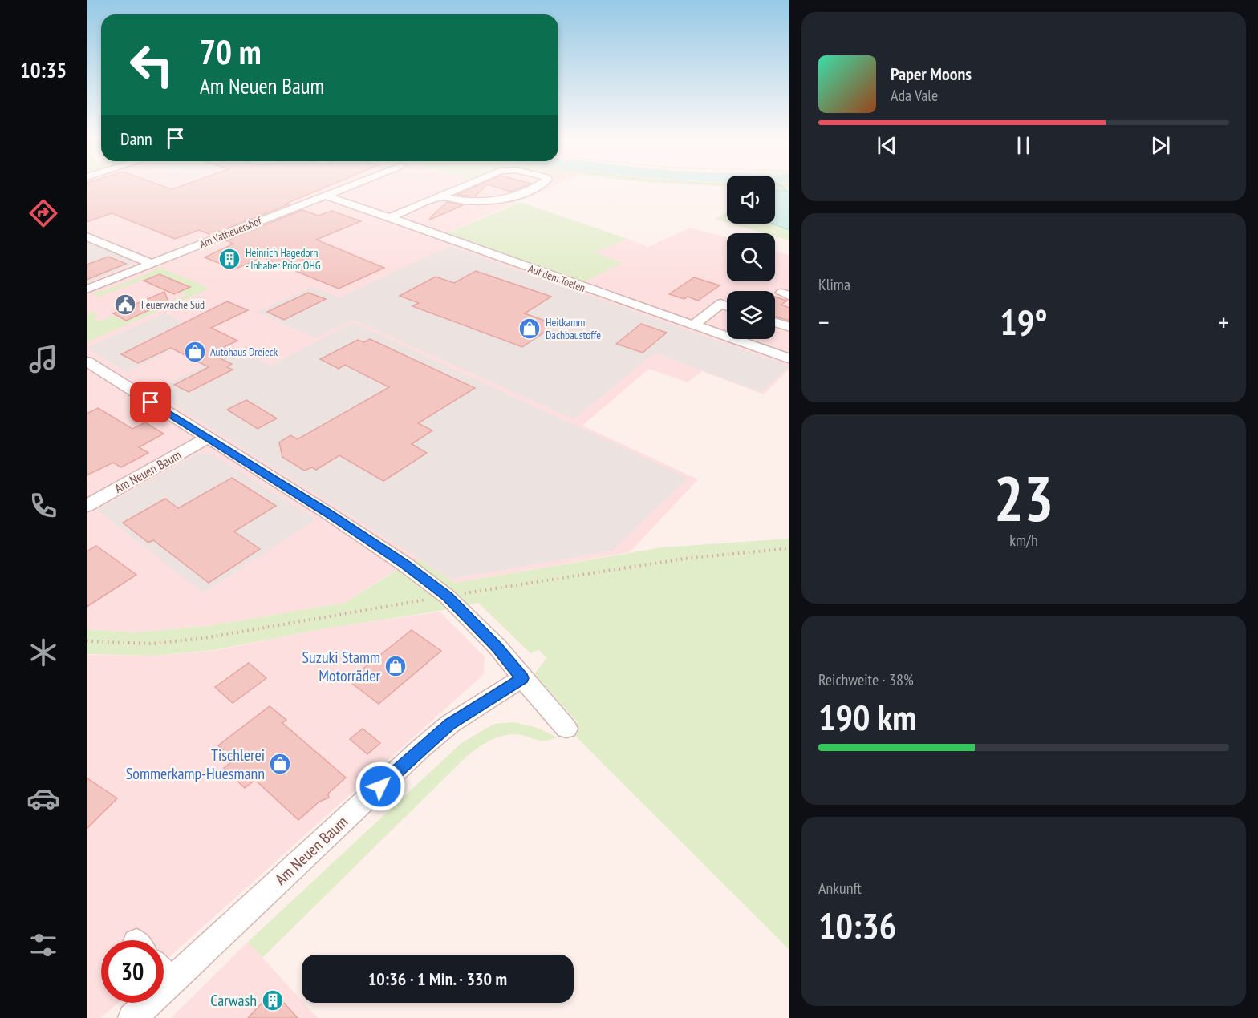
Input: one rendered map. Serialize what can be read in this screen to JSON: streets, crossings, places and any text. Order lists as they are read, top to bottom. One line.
{"streets":{"street":["Am Vatheuershof","Auf dem Toelen","Am Neuen Baum"]},"crossings":[["Am Vatheuershof","Auf dem Toelen"]],"places":{"building":["Heinrich Hagedorn - Inhaber Prior OHG","Carwash"],"public building":["Feuerwache Süd"],"shop":["Heitkamm Dachbaustoffe","Autohaus Dreieck","Suzuki Stamm Motorräder","Tischlerei Sommerkamp-Huesmann"]},"page":{"tabs":"10:35","turn":["70 m","Am Neuen Baum"],"song":["Paper Moons","Ada Vale"],"then":"Dann","tile":["Klima",["23","km/h"],["Reichweite · 38%","190 km"],["Ankunft","10:36"]],"heat":["−","19°","+"],"limit":"30","trip":"10:36 · 1 Min. · 330 m"}}
